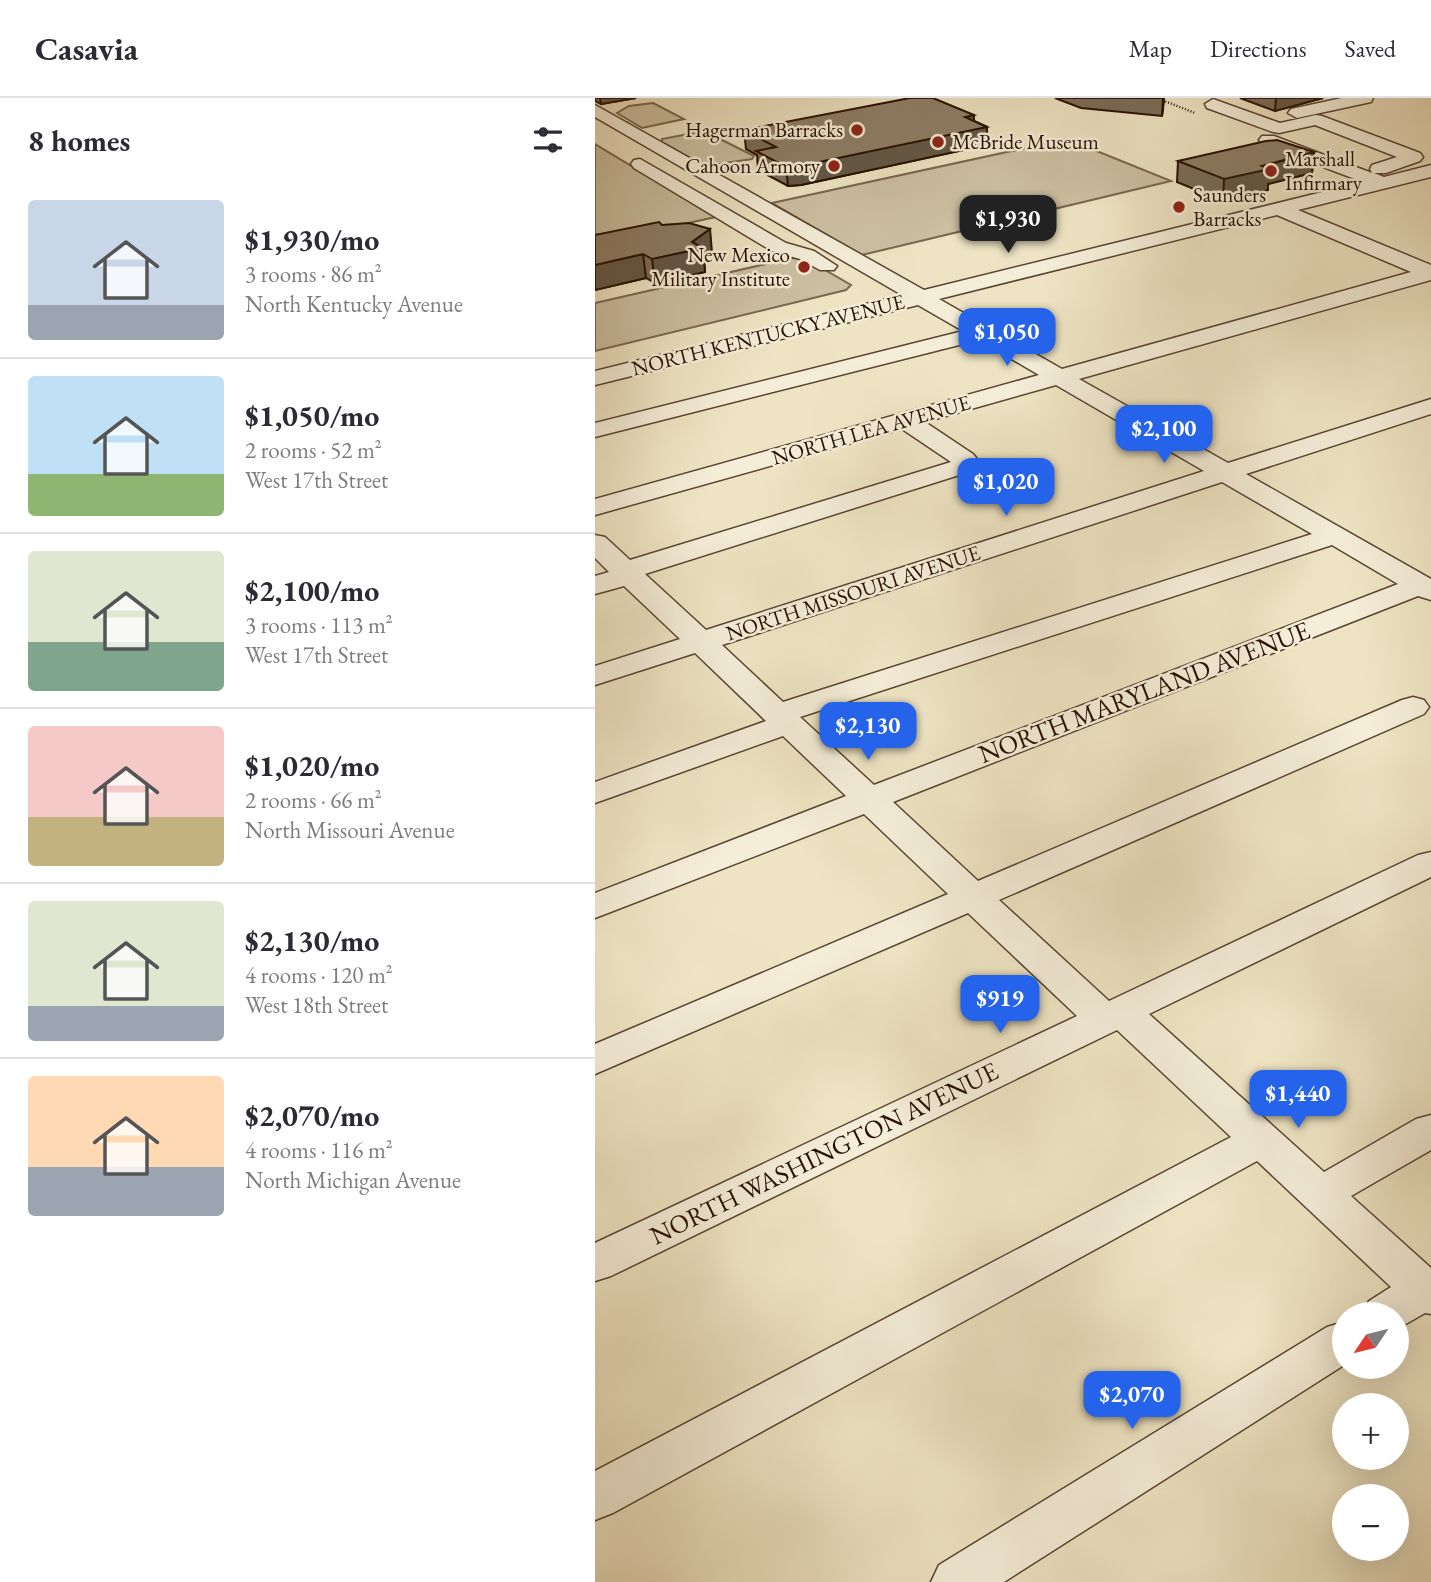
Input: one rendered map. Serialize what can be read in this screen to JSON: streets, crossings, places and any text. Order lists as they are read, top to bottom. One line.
{"streets":{"street":["NORTH KENTUCKY AVENUE","NORTH LEA AVENUE","NORTH MISSOURI AVENUE","NORTH MARYLAND AVENUE","NORTH WASHINGTON AVENUE"]},"places":["Hagerman Barracks","McBride Museum","Cahoon Armory","Marshall Infirmary","Saunders Barracks","New Mexico Military Institute"],"north":"bottom left","page":{"header":"Casavia","nav":["Map","Directions","Saved"],"heading":"8 homes","list":[{"name":"$1,930/mo","note":"3 rooms · 86 m² · North Kentucky Avenue"},{"name":"$1,050/mo","note":"2 rooms · 52 m² · West 17th Street"},{"name":"$2,100/mo","note":"3 rooms · 113 m² · West 17th Street"},{"name":"$1,020/mo","note":"2 rooms · 66 m² · North Missouri Avenue"},{"name":"$2,130/mo","note":"4 rooms · 120 m² · West 18th Street"},{"name":"$2,070/mo","note":"4 rooms · 116 m² · North Michigan Avenue"}],"price":["$1,930","$1,050","$2,100","$1,020","$2,130","$919","$1,440","$2,070"],"map_buttons":["+","−"]}}
